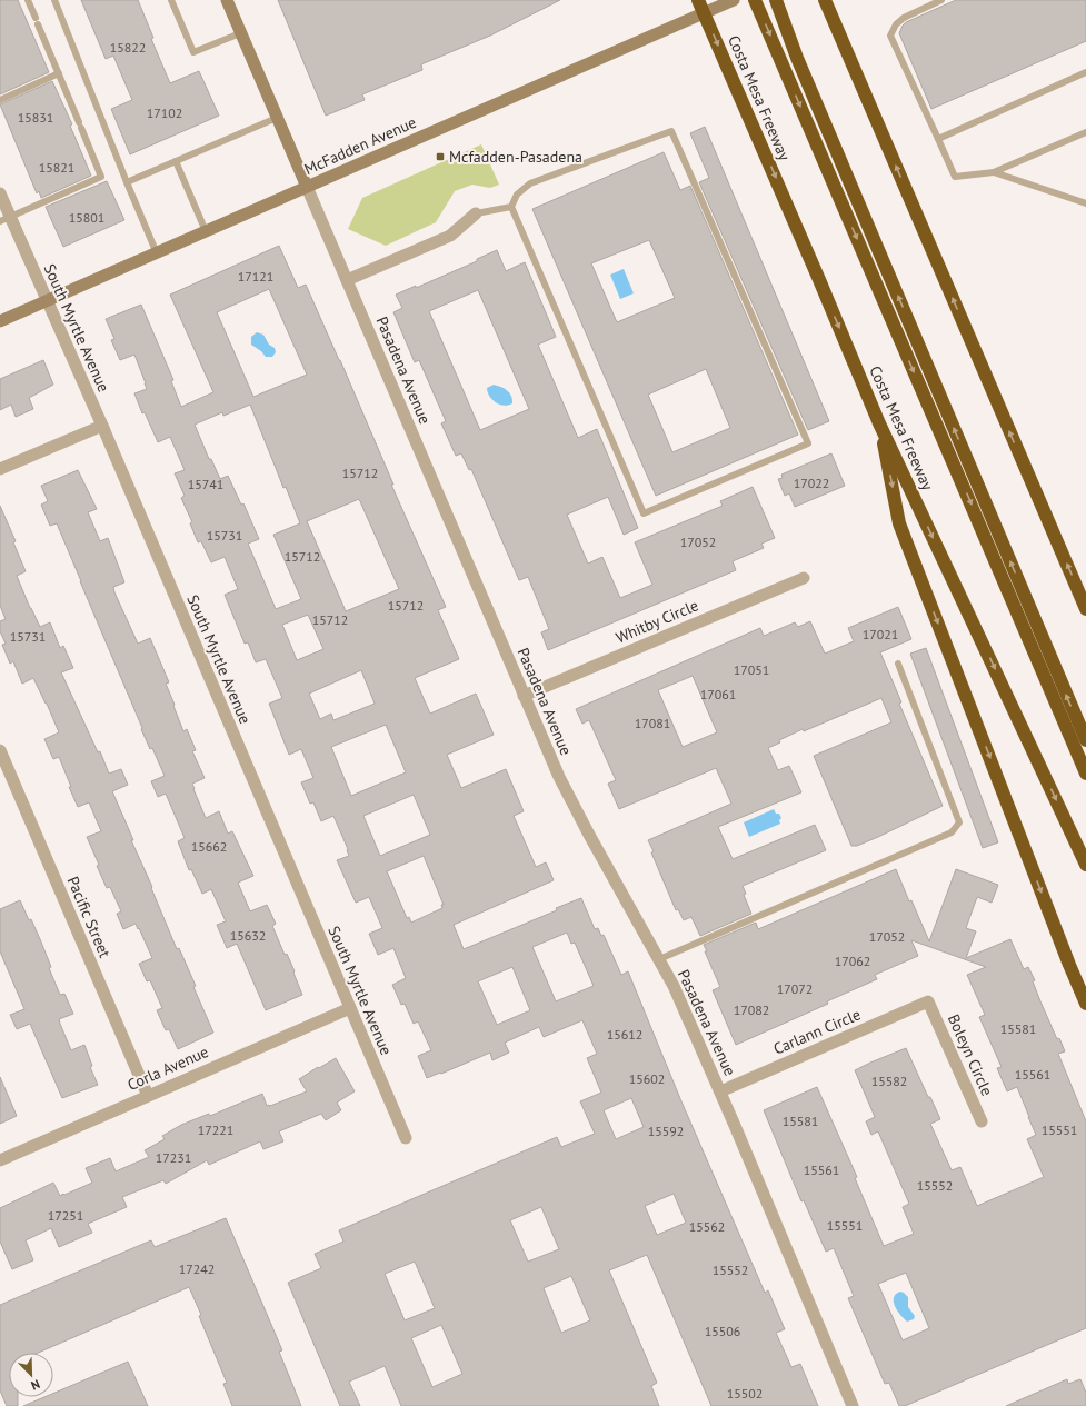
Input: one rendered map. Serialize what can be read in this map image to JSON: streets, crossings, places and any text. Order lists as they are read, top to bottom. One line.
{"streets":{"highway":["Costa Mesa Freeway"],"main road":["McFadden Avenue","Pasadena Avenue"],"street":["South Myrtle Avenue","Whitby Circle","Pacific Street","Carlann Circle","Boleyn Circle","Corla Avenue"]},"crossings":[["McFadden Avenue","South Myrtle Avenue"],["McFadden Avenue","Pasadena Avenue"],["South Myrtle Avenue","Corla Avenue"],["Pasadena Avenue","Whitby Circle"],["Pasadena Avenue","Carlann Circle"],["Pacific Street","Corla Avenue"],["Carlann Circle","Boleyn Circle"]],"places":{"transit":["Mcfadden-Pasadena"]},"house_numbers":["15822","17102","15831","15821","15801","17121","15712","17022","15741","15731","17052","15712","15712","15712","17021","15731","17051","17061","17081","15662","15632","17052","17062","17072","17082","15581","15612","15561","15602","15582","15581","17221","15551","15592","17231","15561","15552","17251","15551","15562","17242","15552","15506","15502"],"north":"bottom right"}
